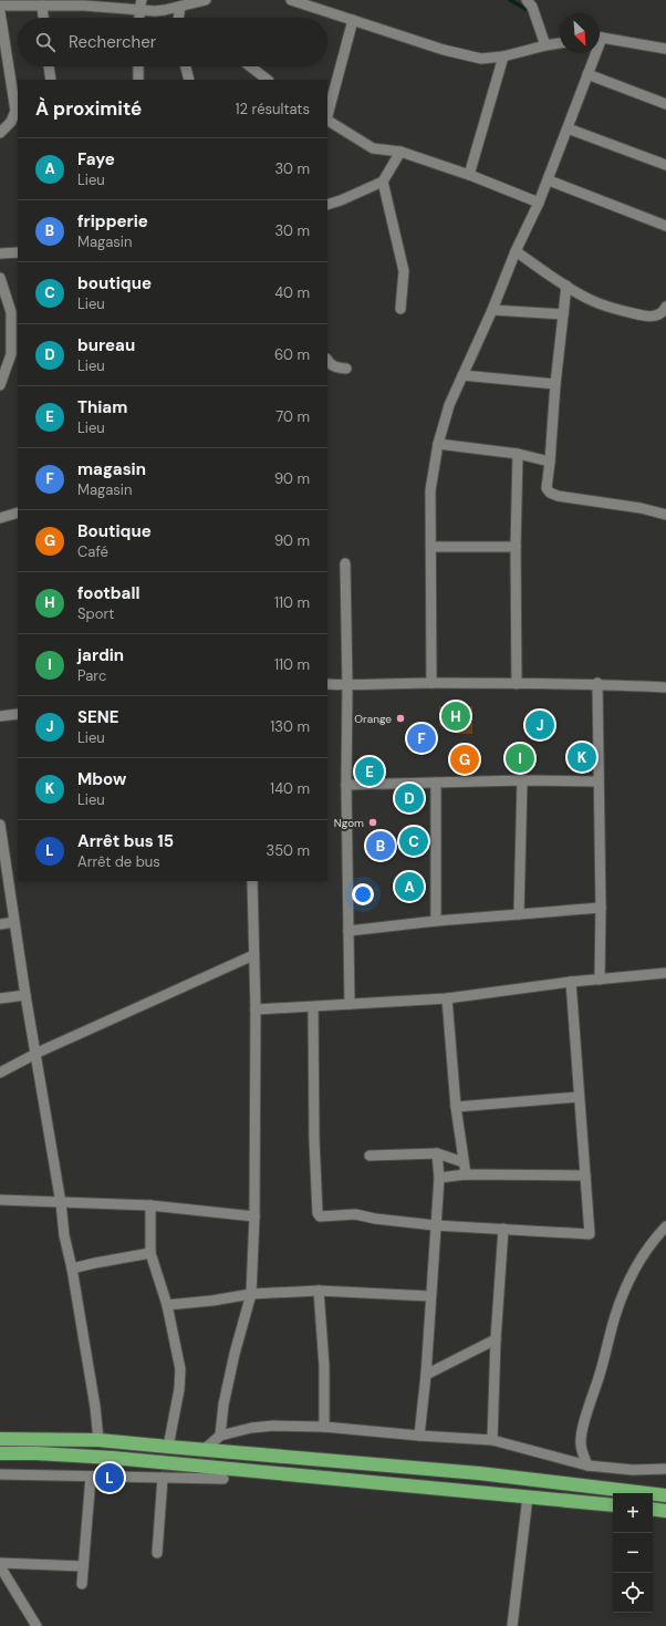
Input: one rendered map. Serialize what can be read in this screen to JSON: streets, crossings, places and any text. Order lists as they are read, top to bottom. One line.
{"places":["Orange","Ngom"],"north":"bottom right","page":{"search":"Rechercher","heading":["À proximité","12 résultats"],"list":[{"mark":"A","name":"Faye","note":"Lieu","value":"30 m"},{"mark":"B","name":"fripperie","note":"Magasin","value":"30 m"},{"mark":"C","name":"boutique","note":"Lieu","value":"40 m"},{"mark":"D","name":"bureau","note":"Lieu","value":"60 m"},{"mark":"E","name":"Thiam","note":"Lieu","value":"70 m"},{"mark":"F","name":"magasin","note":"Magasin","value":"90 m"},{"mark":"G","name":"Boutique","note":"Café","value":"90 m"},{"mark":"H","name":"football","note":"Sport","value":"110 m"},{"mark":"I","name":"jardin","note":"Parc","value":"110 m"},{"mark":"J","name":"SENE","note":"Lieu","value":"130 m"},{"mark":"K","name":"Mbow","note":"Lieu","value":"140 m"},{"mark":"L","name":"Arrêt bus 15","note":"Arrêt de bus","value":"350 m"}],"pins":["H","J","F","K","I","G","E","D","C","B","A","L"],"map_buttons":["+","−"]}}
